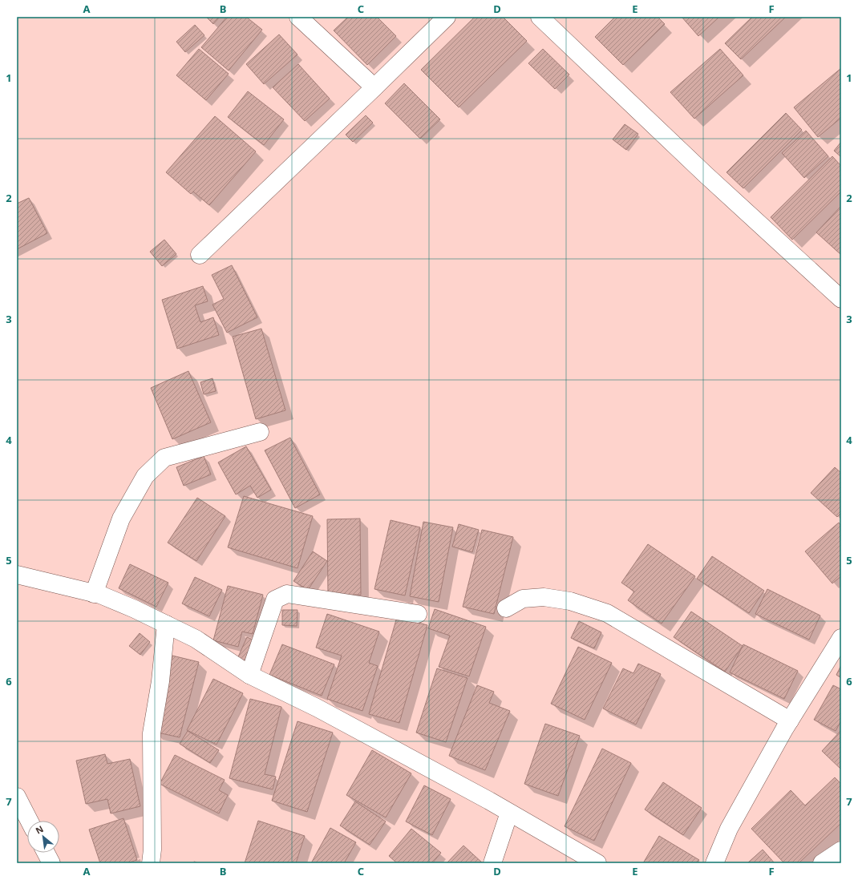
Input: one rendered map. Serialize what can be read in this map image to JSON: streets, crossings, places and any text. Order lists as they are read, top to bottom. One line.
{"north":"top left","grid":{"columns":["A","B","C","D","E","F"],"rows":["1","2","3","4","5","6","7"]}}
